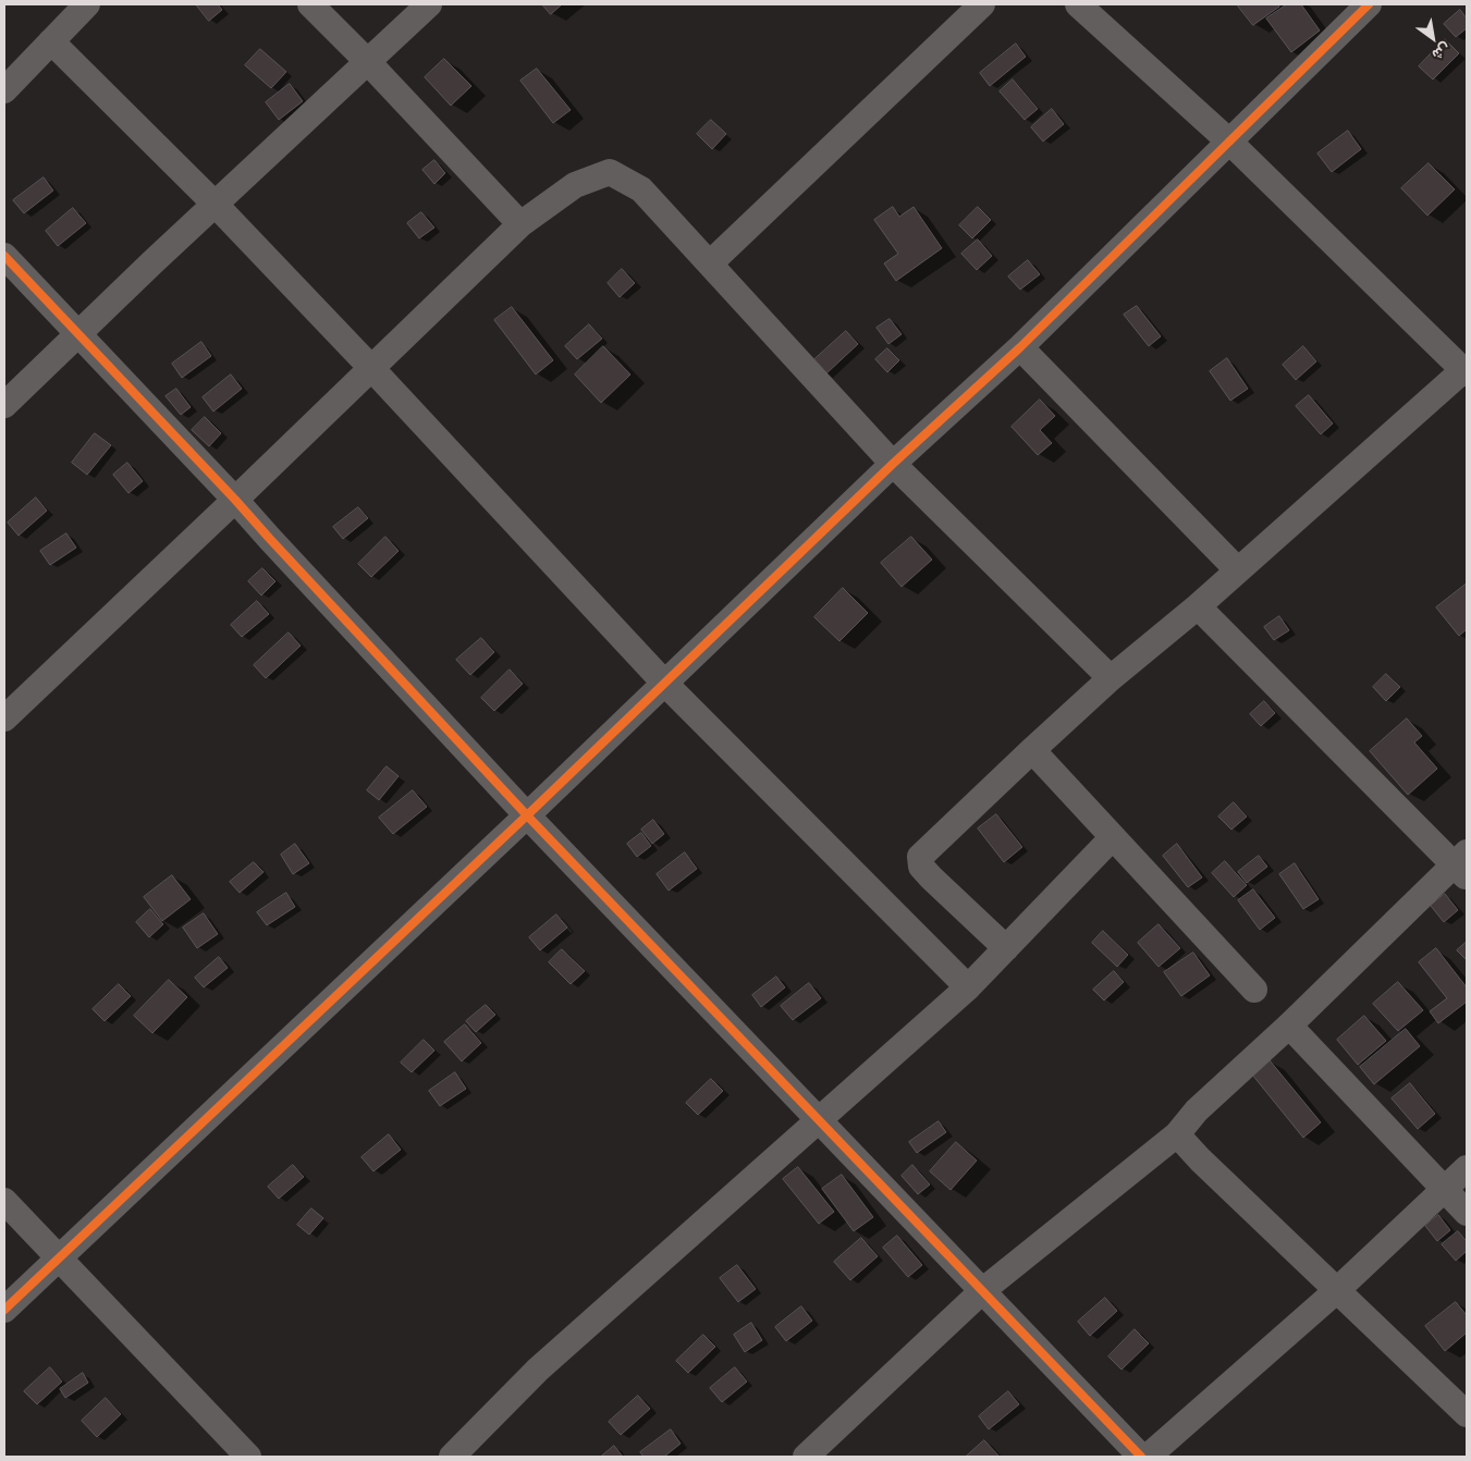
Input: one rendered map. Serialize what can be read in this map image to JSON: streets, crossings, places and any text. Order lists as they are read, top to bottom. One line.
{"north":"bottom right"}
